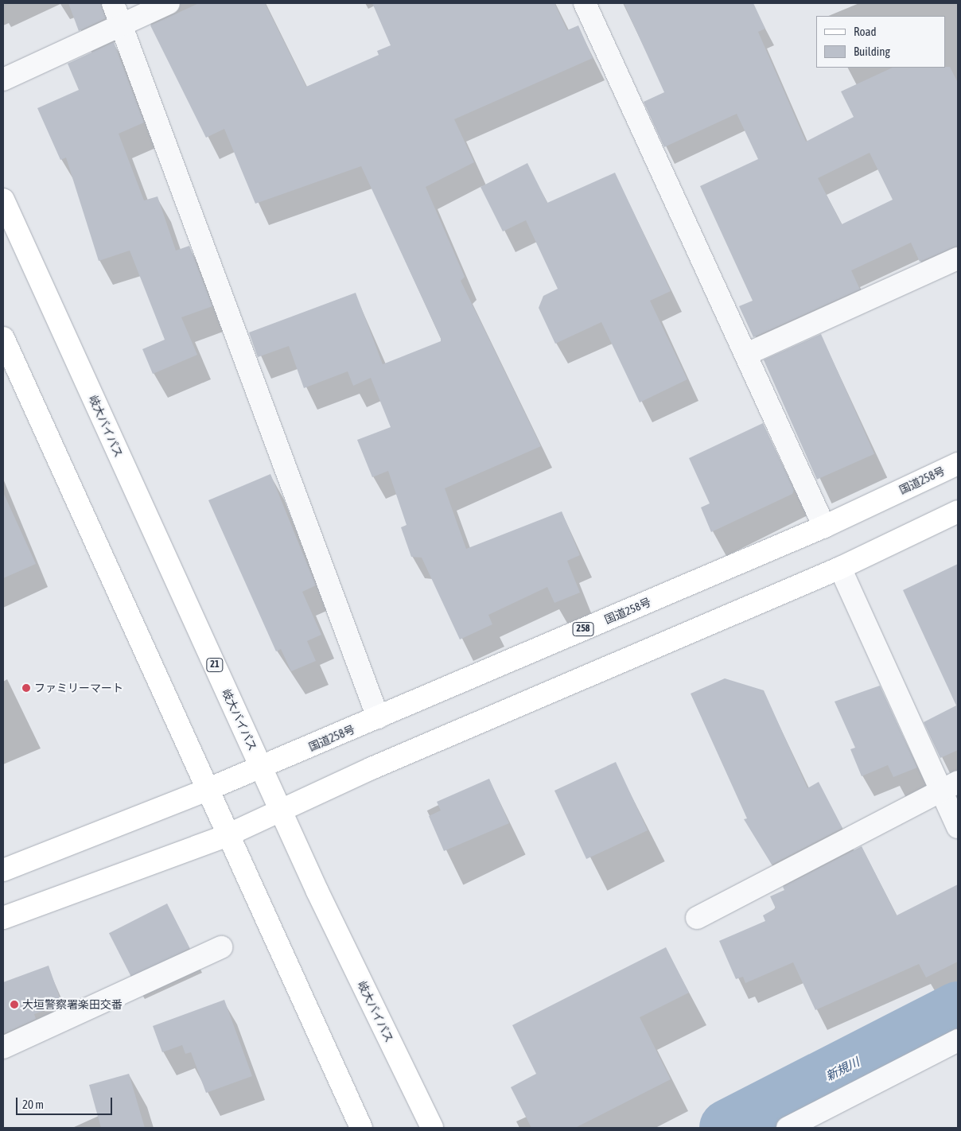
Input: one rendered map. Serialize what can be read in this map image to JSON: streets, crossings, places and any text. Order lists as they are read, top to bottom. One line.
{"streets":{"main road":["岐大バイパス","国道258号","258","21"]},"crossings":[["岐大バイパス","国道258号"]],"water":["新規川"],"places":["ファミリーマート","大垣警察署楽田交番"],"legend":["Road","Building"],"scale_bar":"20 m"}
